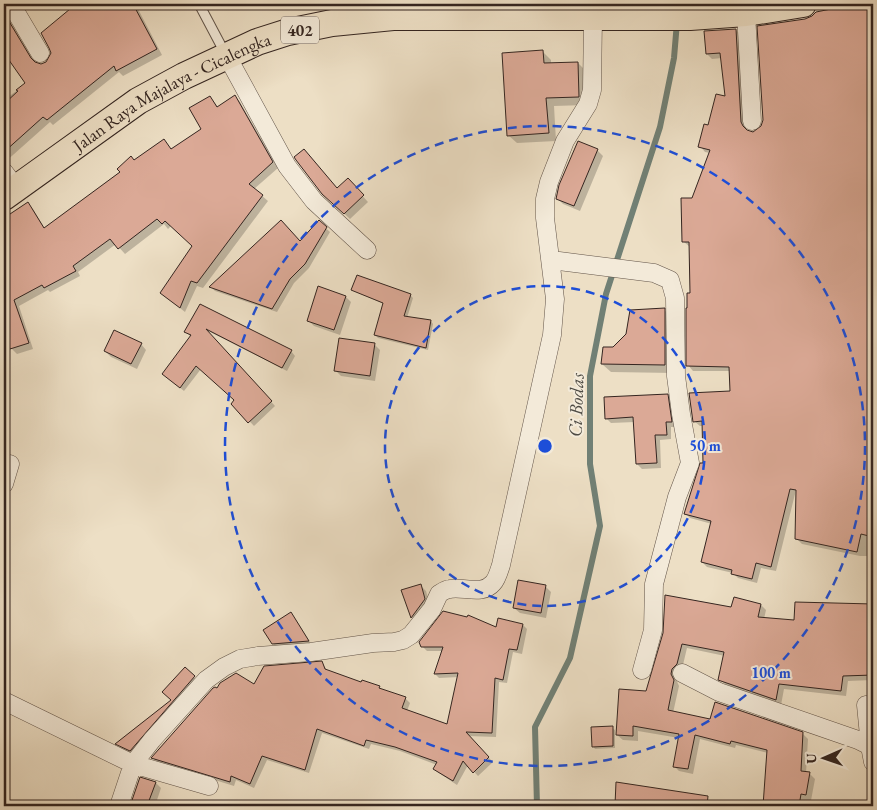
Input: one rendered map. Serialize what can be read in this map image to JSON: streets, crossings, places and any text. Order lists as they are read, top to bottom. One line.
{"streets":{"main road":["402","Jalan Raya Majalaya - Cicalengka"]},"water":["Ci Bodas"],"north":"left","rings":["50 m","100 m"]}
